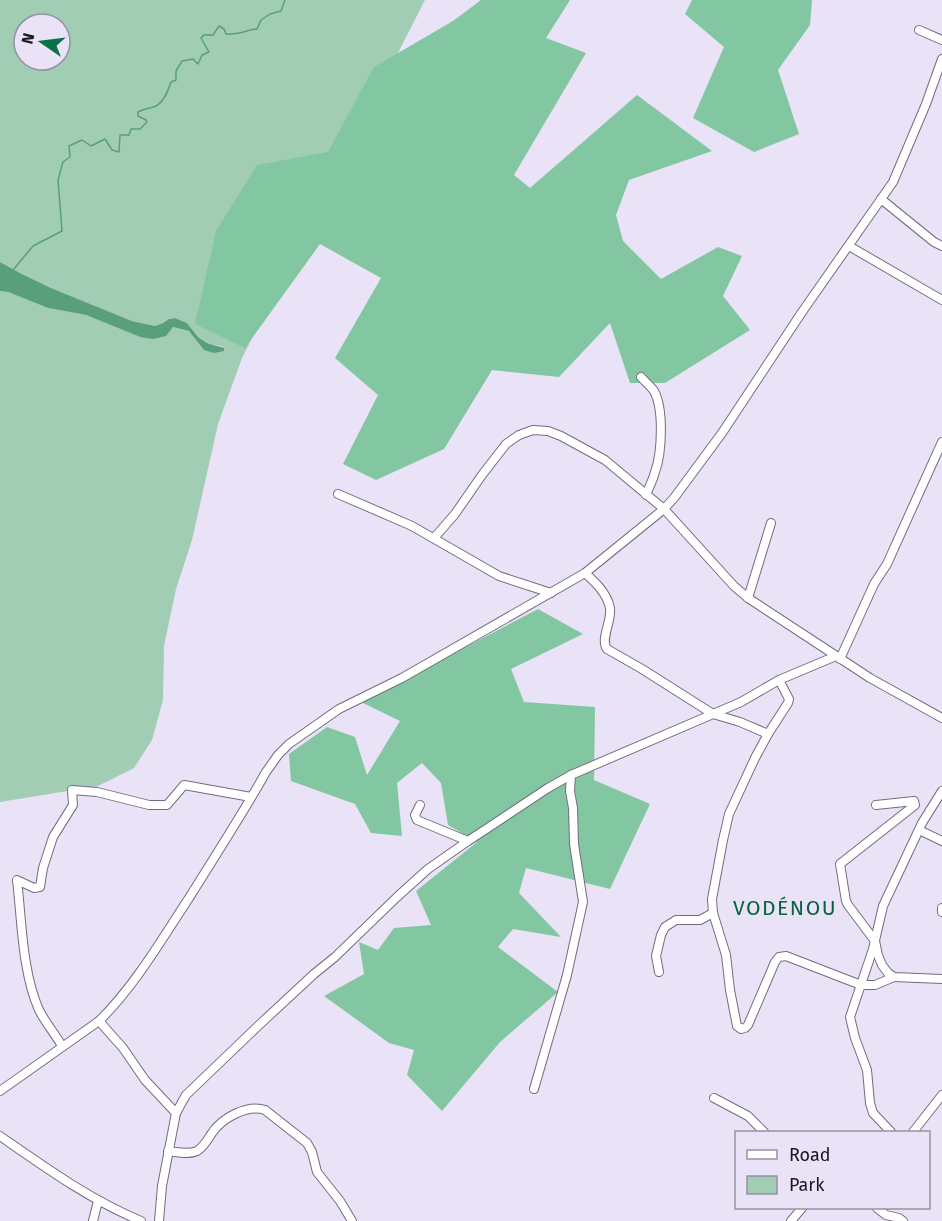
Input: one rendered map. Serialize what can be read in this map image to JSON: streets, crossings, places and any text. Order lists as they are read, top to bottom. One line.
{"districts":["VODÉNOU"],"legend":["Road","Park"],"north":"left"}
